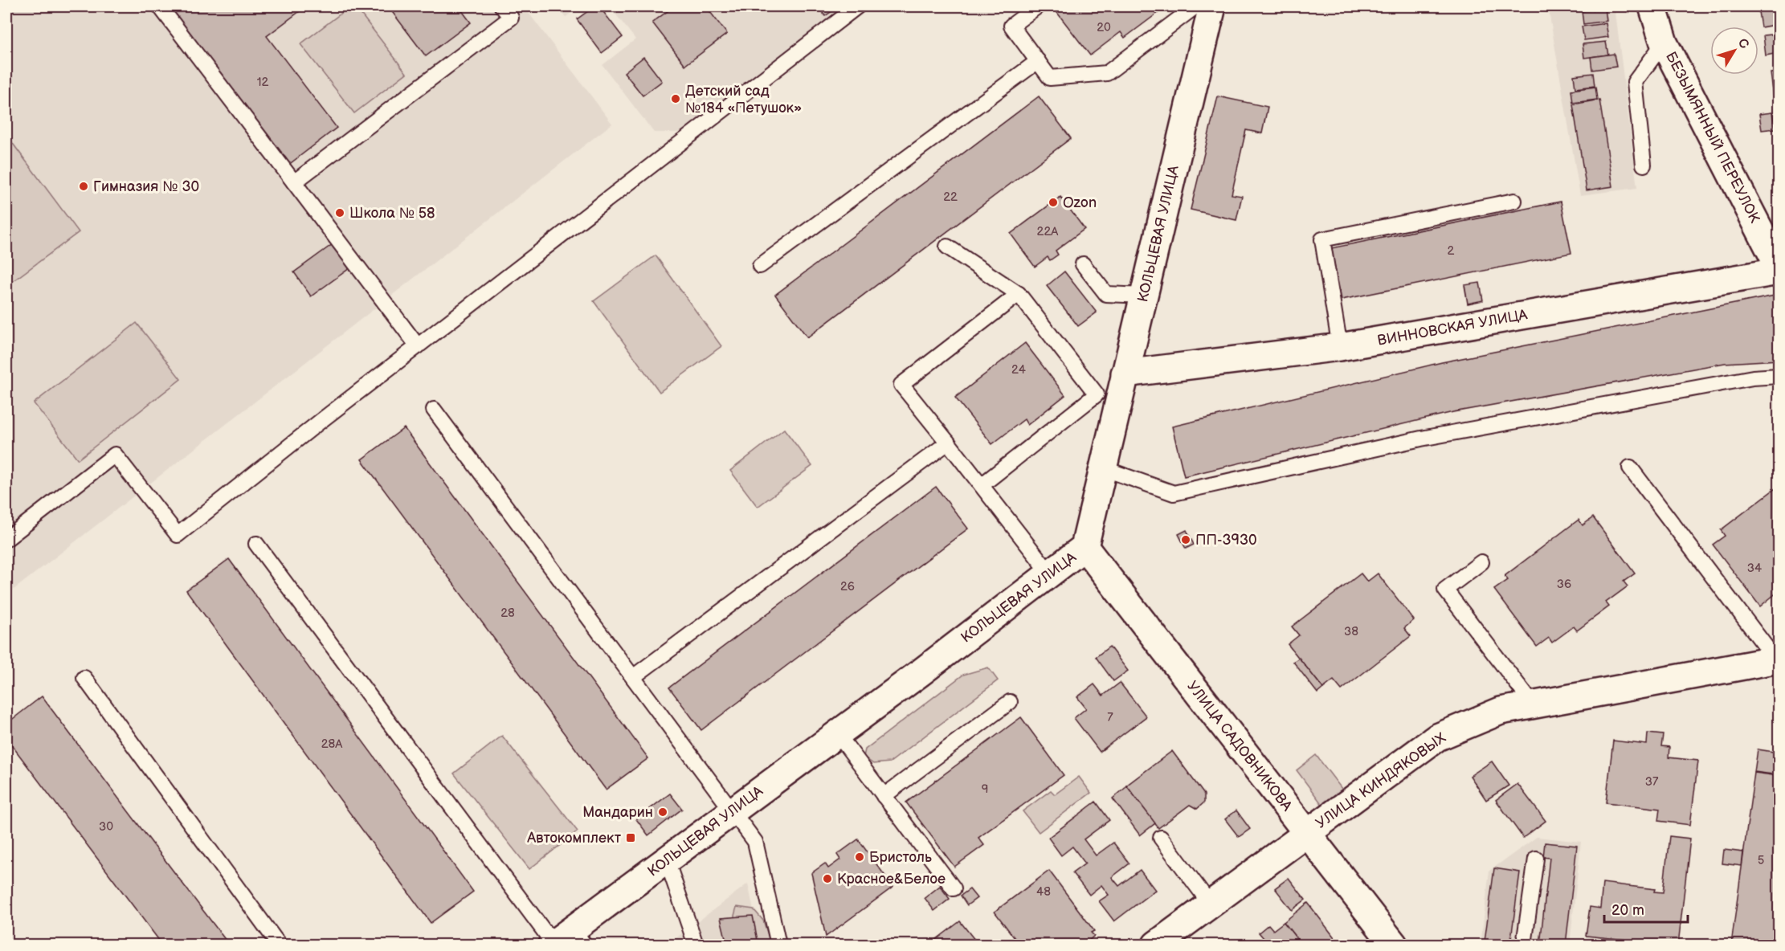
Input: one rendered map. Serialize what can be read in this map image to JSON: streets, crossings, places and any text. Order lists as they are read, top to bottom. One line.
{"streets":{"street":["БЕЗЫМЯННЫЙ ПЕРЕУЛОК","КОЛЬЦЕВАЯ УЛИЦА","ВИННОВСКАЯ УЛИЦА","УЛИЦА САДОВНИКОВА","УЛИЦА КИНДЯКОВЫХ"]},"crossings":[["КОЛЬЦЕВАЯ УЛИЦА","ВИННОВСКАЯ УЛИЦА"],["КОЛЬЦЕВАЯ УЛИЦА","УЛИЦА САДОВНИКОВА"],["УЛИЦА САДОВНИКОВА","УЛИЦА КИНДЯКОВЫХ"]],"places":{"other":["Детский сад №184 «Петушок»","Гимназия № 30","Ozon","Школа № 58","ПП-3930","Мандарин","Бристоль","Красное&Белое"],"transit":["Автокомплект"]},"house_numbers":["20","12","22","22А","2","24","34","36","26","28","38","7","28А","37","9","30","5","48"],"scale_bar":"20 m","north":"top right"}
